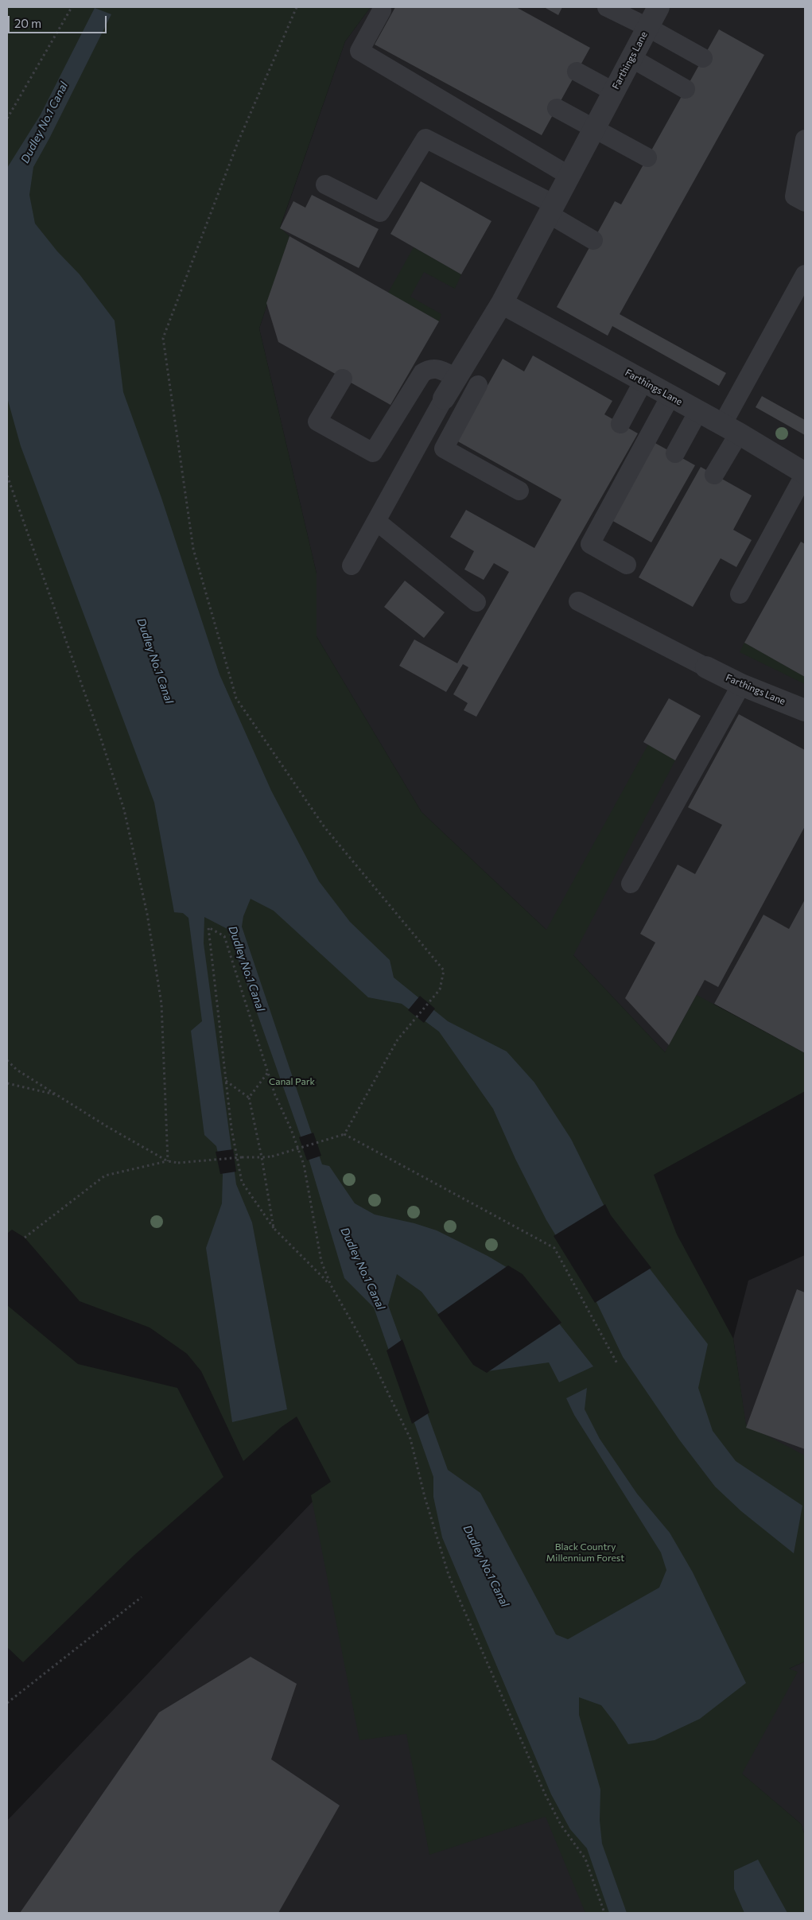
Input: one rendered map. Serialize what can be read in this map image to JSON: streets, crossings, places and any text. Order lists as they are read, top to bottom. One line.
{"streets":{"street":["Farthings Lane"]},"water":["Dudley No.1 Canal"],"parks":["Canal Park","Black Country Millennium Forest"],"scale_bar":"20 m"}
